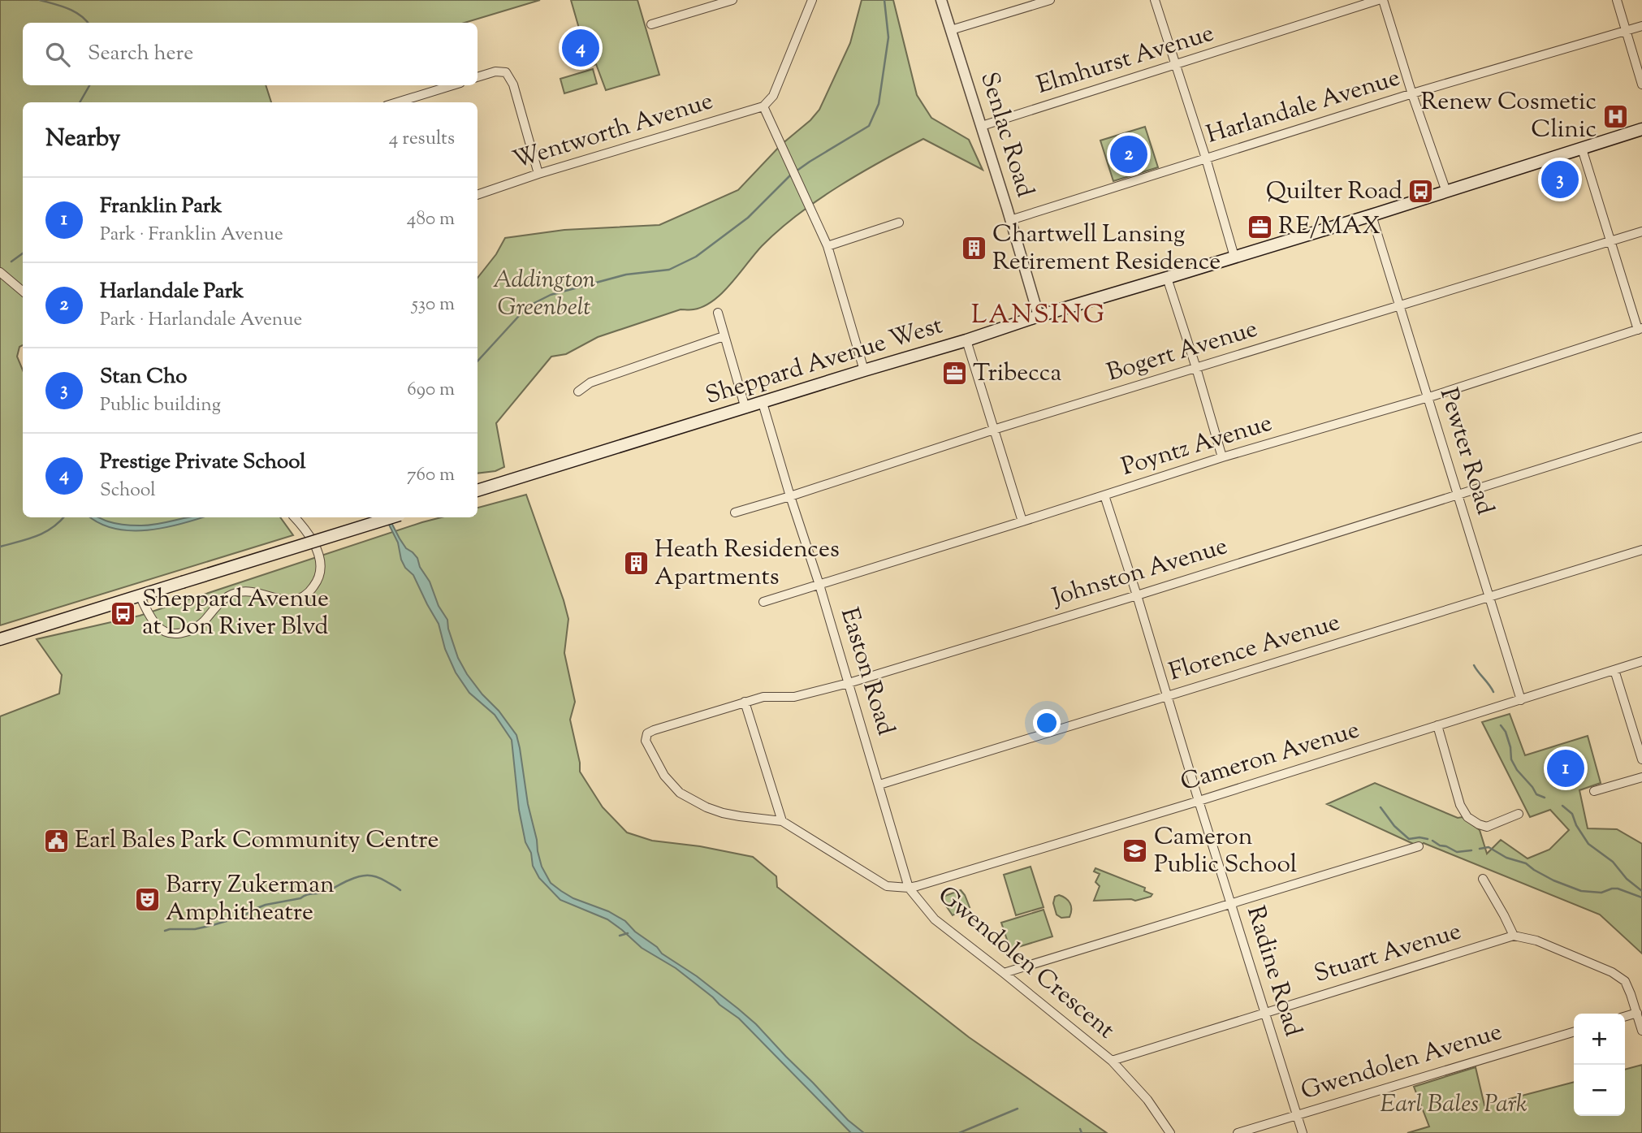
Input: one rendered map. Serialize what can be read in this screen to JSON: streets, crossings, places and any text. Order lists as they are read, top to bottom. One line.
{"streets":{"main road":["Sheppard Avenue West"],"street":["Elmhurst Avenue","Harlandale Avenue","Wentworth Avenue","Senlac Road","Bogert Avenue","Poyntz Avenue","Pewter Road","Johnston Avenue","Florence Avenue","Easton Road","Cameron Avenue","Stuart Avenue","Gwendolen Crescent","Radine Road","Gwendolen Avenue"]},"crossings":[["Elmhurst Avenue","Senlac Road"],["Harlandale Avenue","Senlac Road"],["Senlac Road","Sheppard Avenue West"],["Bogert Avenue","Pewter Road"],["Bogert Avenue","Easton Road"],["Sheppard Avenue West","Pewter Road"],["Sheppard Avenue West","Easton Road"],["Poyntz Avenue","Pewter Road"],["Poyntz Avenue","Easton Road"],["Poyntz Avenue","Radine Road"],["Pewter Road","Johnston Avenue"],["Pewter Road","Florence Avenue"],["Pewter Road","Cameron Avenue"],["Johnston Avenue","Easton Road"],["Johnston Avenue","Gwendolen Crescent"],["Johnston Avenue","Radine Road"],["Florence Avenue","Easton Road"],["Florence Avenue","Radine Road"],["Easton Road","Cameron Avenue"],["Easton Road","Gwendolen Crescent"],["Cameron Avenue","Gwendolen Crescent"],["Cameron Avenue","Radine Road"],["Stuart Avenue","Gwendolen Crescent"],["Stuart Avenue","Radine Road"],["Radine Road","Gwendolen Avenue"]],"districts":["LANSING"],"parks":["Addington Greenbelt","Earl Bales Park"],"places":{"hospital":["Renew Cosmetic Clinic"],"bus stop":["Quilter Road","Sheppard Avenue at Don River Blvd"],"office":["RE/MAX","Tribecca"],"building":["Chartwell Lansing Retirement Residence","Heath Residences Apartments"],"public building":["Earl Bales Park Community Centre"],"school or university":["Cameron Public School"],"theatre":["Barry Zukerman Amphitheatre"]},"page":{"search":"Search here","pins":["4","2","3","1"],"heading":["Nearby","4 results"],"list":[{"mark":"1","name":"Franklin Park","note":"Park · Franklin Avenue","value":"480 m"},{"mark":"2","name":"Harlandale Park","note":"Park · Harlandale Avenue","value":"530 m"},{"mark":"3","name":"Stan Cho","note":"Public building","value":"690 m"},{"mark":"4","name":"Prestige Private School","note":"School","value":"760 m"}],"map_buttons":["+","−"]}}
